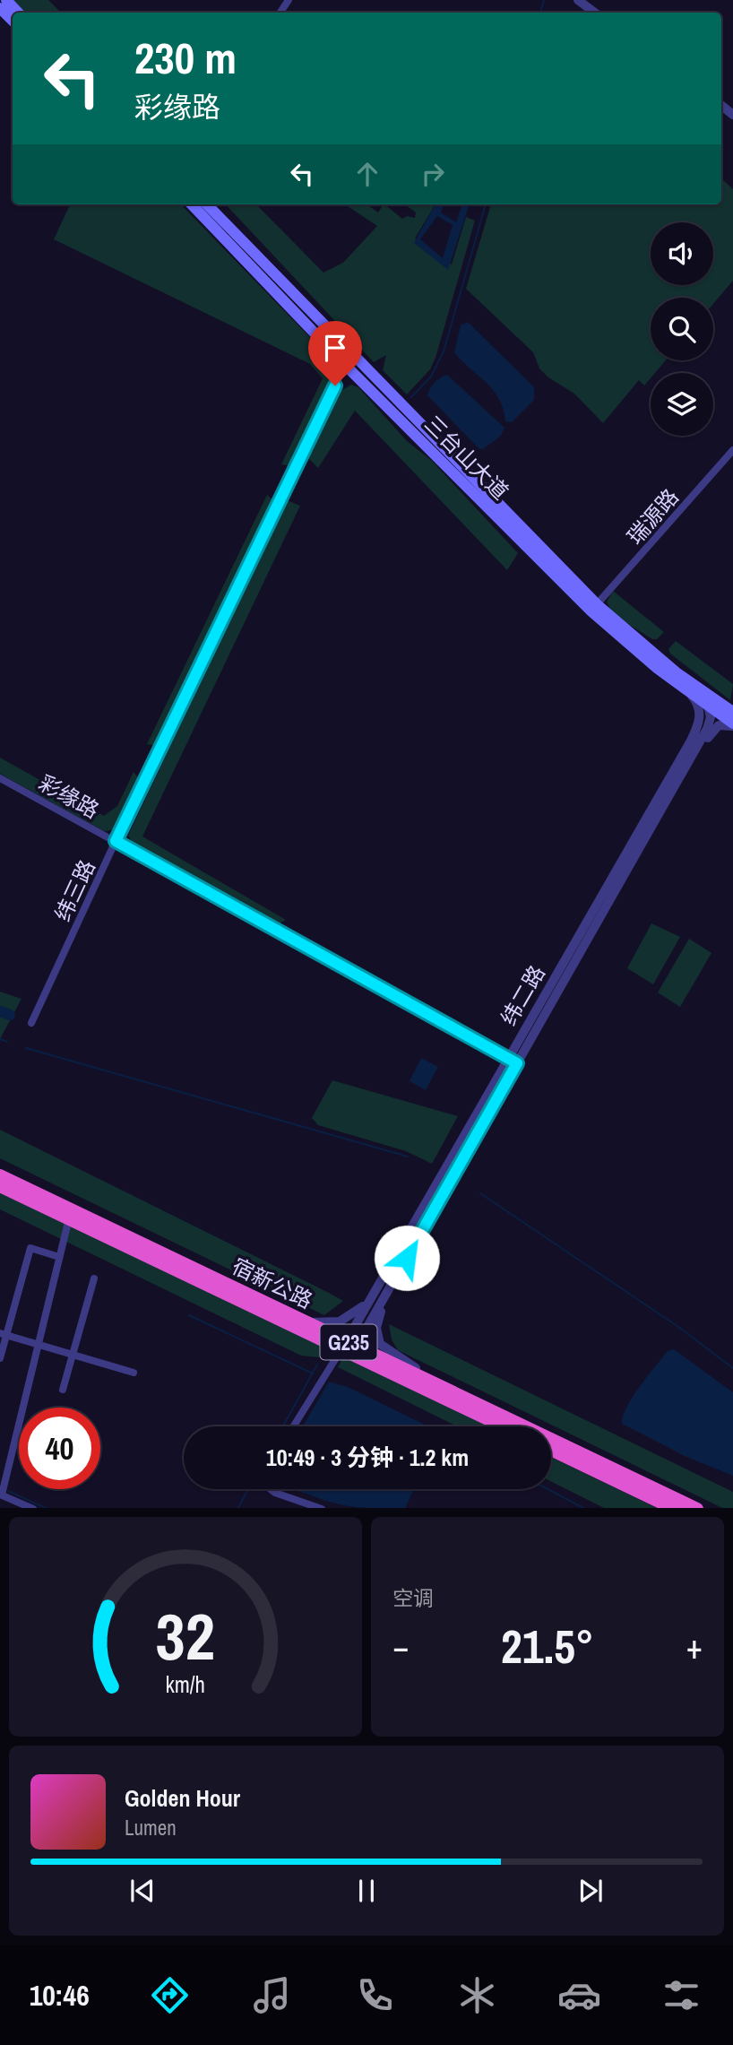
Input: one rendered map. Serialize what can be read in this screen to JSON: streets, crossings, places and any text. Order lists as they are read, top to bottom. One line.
{"streets":{"highway":["宿新公路","G235"],"main road":["三台山大道"],"street":["瑞源路","彩缘路","纬三路","纬二路"]},"crossings":[["三台山大道","瑞源路"],["三台山大道","纬三路"],["三台山大道","纬二路"],["彩缘路","纬三路"],["彩缘路","纬二路"],["纬二路","宿新公路"]],"page":{"turn":["230 m","彩缘路"],"limit":"40","trip":"10:49 · 3 分钟 · 1.2 km","tile":"空调","heat":["−","21.5°","+"],"song":["Golden Hour","Lumen"],"tabs":"10:46","gauge":["32","km/h"]}}
